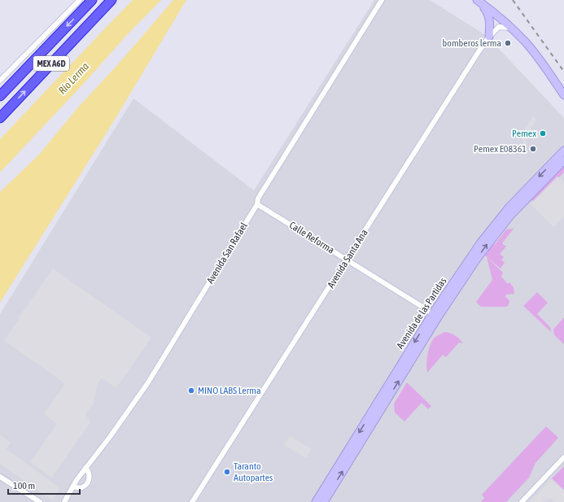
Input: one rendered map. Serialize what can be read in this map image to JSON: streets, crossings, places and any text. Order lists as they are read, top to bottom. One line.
{"streets":{"highway":["MEX A6D"],"main road":["Avenida de las Partidas"],"street":["Calle Reforma","Avenida San Rafael","Avenida Santa Ana"]},"crossings":[["Calle Reforma","Avenida San Rafael"],["Calle Reforma","Avenida Santa Ana"],["Calle Reforma","Avenida de las Partidas"]],"water":["Río Lerma"],"places":["bomberos lerma","Pemex","Pemex E08361","MINO LABS Lerma","Taranto Autopartes"],"scale_bar":"100 m"}
